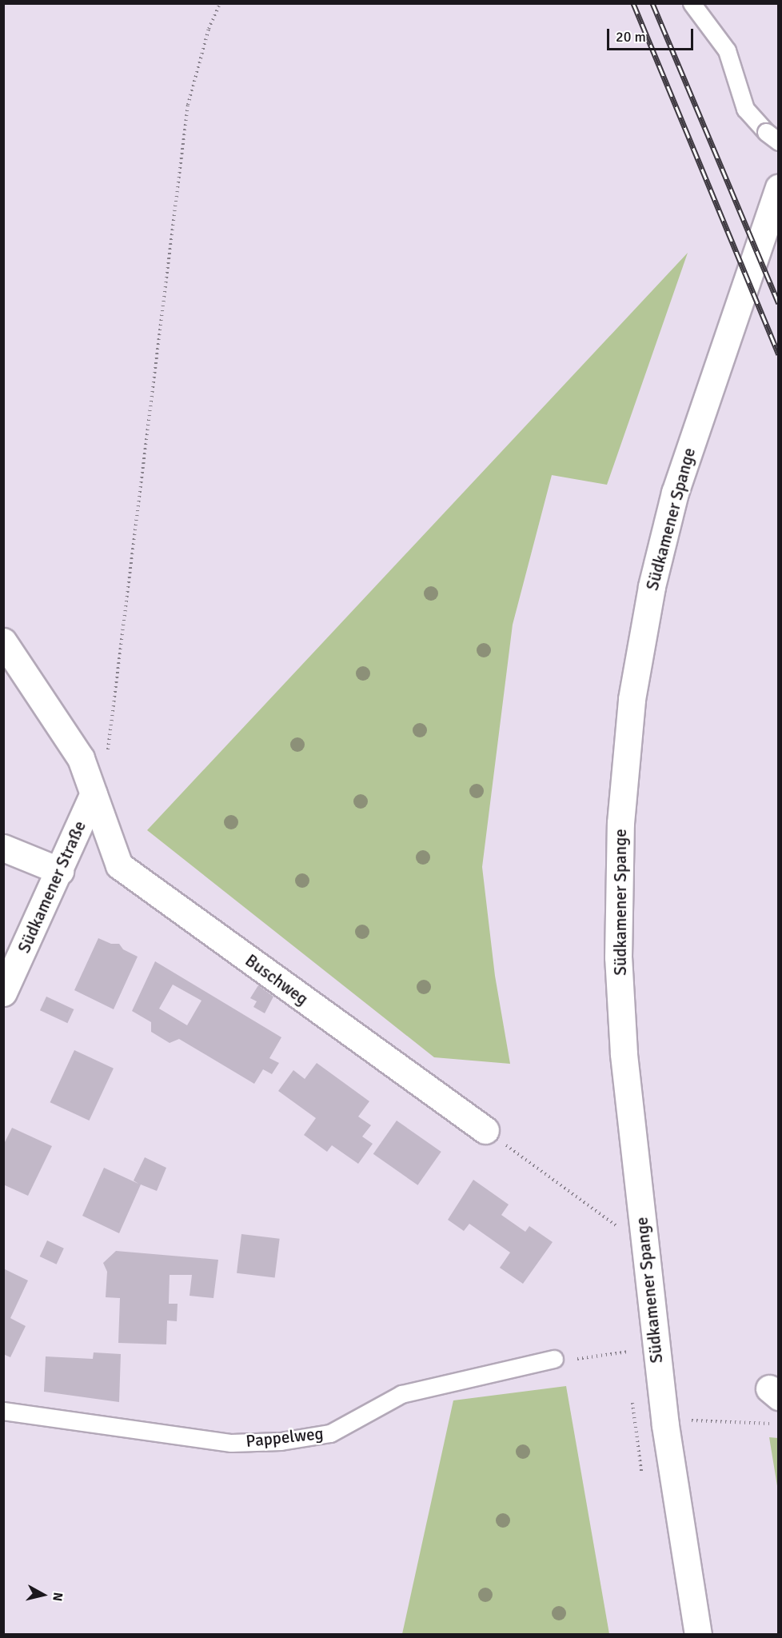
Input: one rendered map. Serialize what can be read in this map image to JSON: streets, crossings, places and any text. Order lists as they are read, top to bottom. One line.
{"streets":{"street":["Südkamener Spange","Südkamener Straße","Buschweg"],"lane":["Pappelweg"]},"crossings":[["Südkamener Straße","Buschweg"]],"scale_bar":"20 m","north":"right"}
